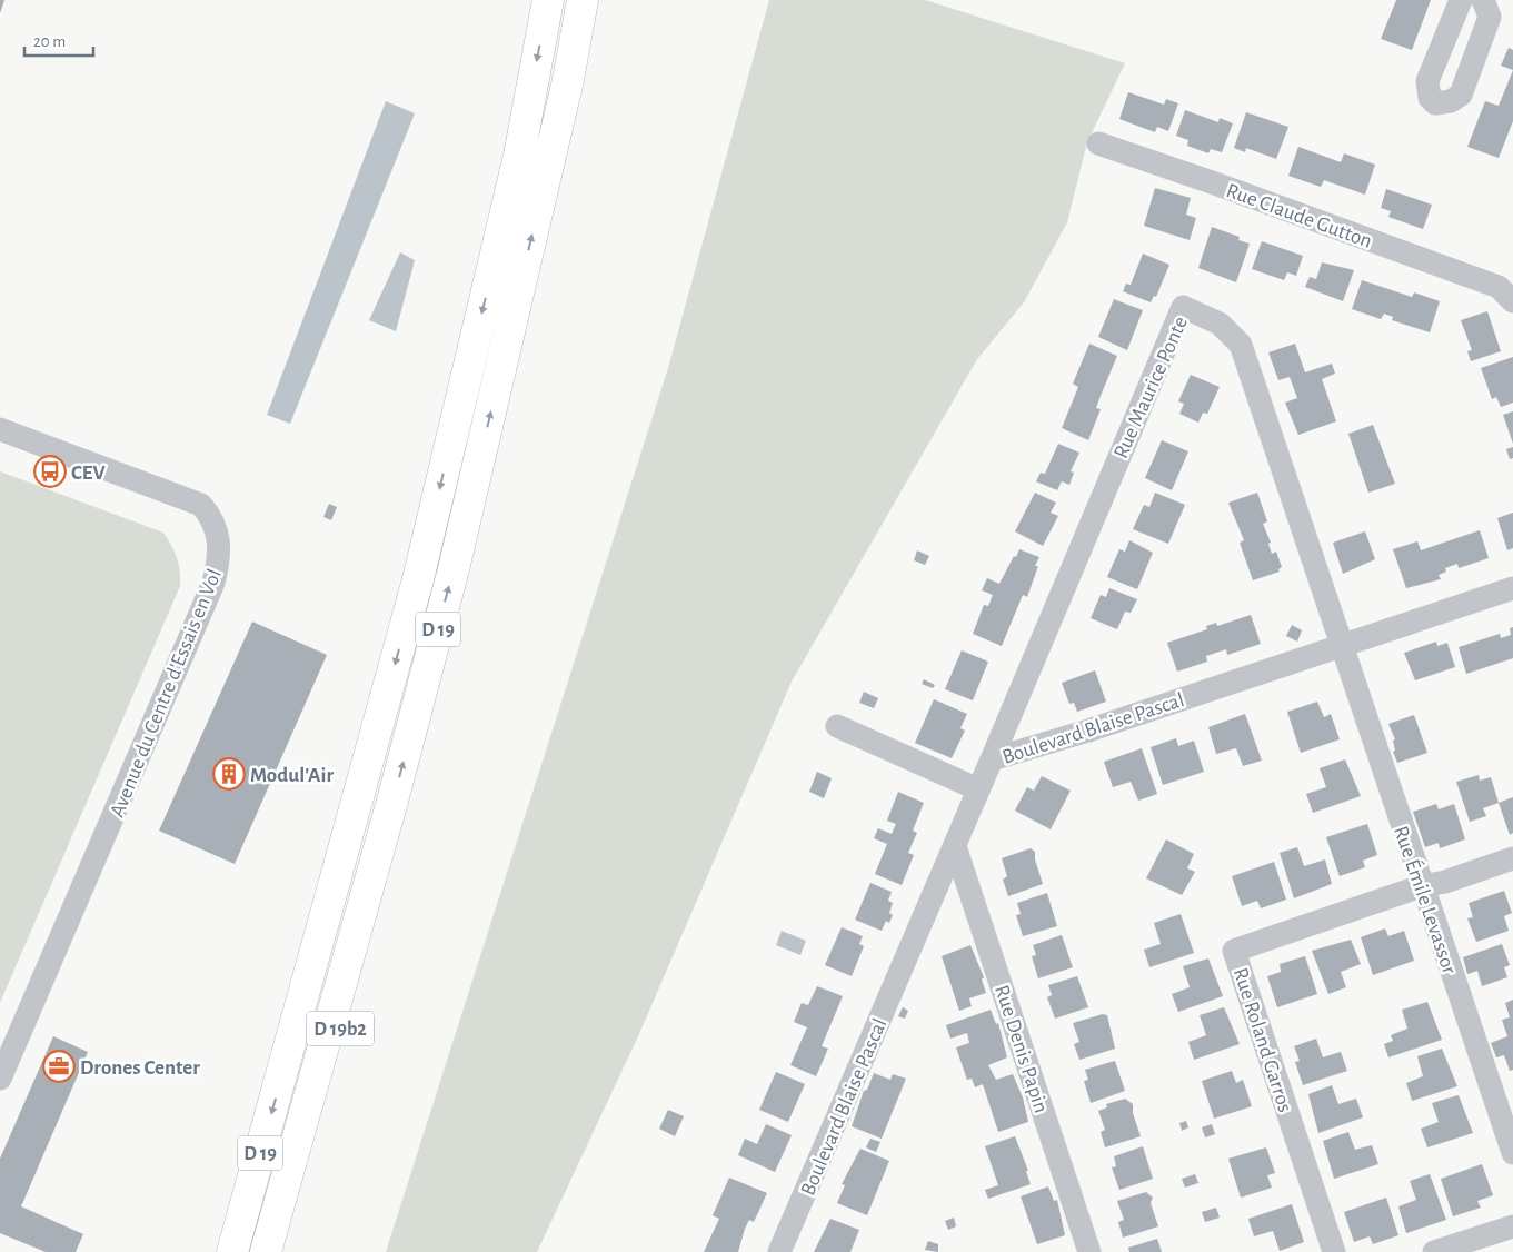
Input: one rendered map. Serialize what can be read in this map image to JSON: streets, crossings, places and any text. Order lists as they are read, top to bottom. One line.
{"streets":{"main road":["D 19","D 19b2"],"street":["Rue Claude Gutton","Rue Maurice Ponte","Avenue du Centre d'Essais en Vol","Boulevard Blaise Pascal","Rue Émile Levassor","Rue Roland Garros","Rue Denis Papin"]},"crossings":[["Rue Maurice Ponte","Boulevard Blaise Pascal"],["Rue Maurice Ponte","Rue Émile Levassor"],["D 19","D 19b2"],["Boulevard Blaise Pascal","Rue Émile Levassor"],["Boulevard Blaise Pascal","Rue Denis Papin"],["Rue Émile Levassor","Rue Roland Garros"]],"places":{"bus stop":["CEV"],"building":["Modul'Air"],"office":["Drones Center"]},"scale_bar":"20 m"}
